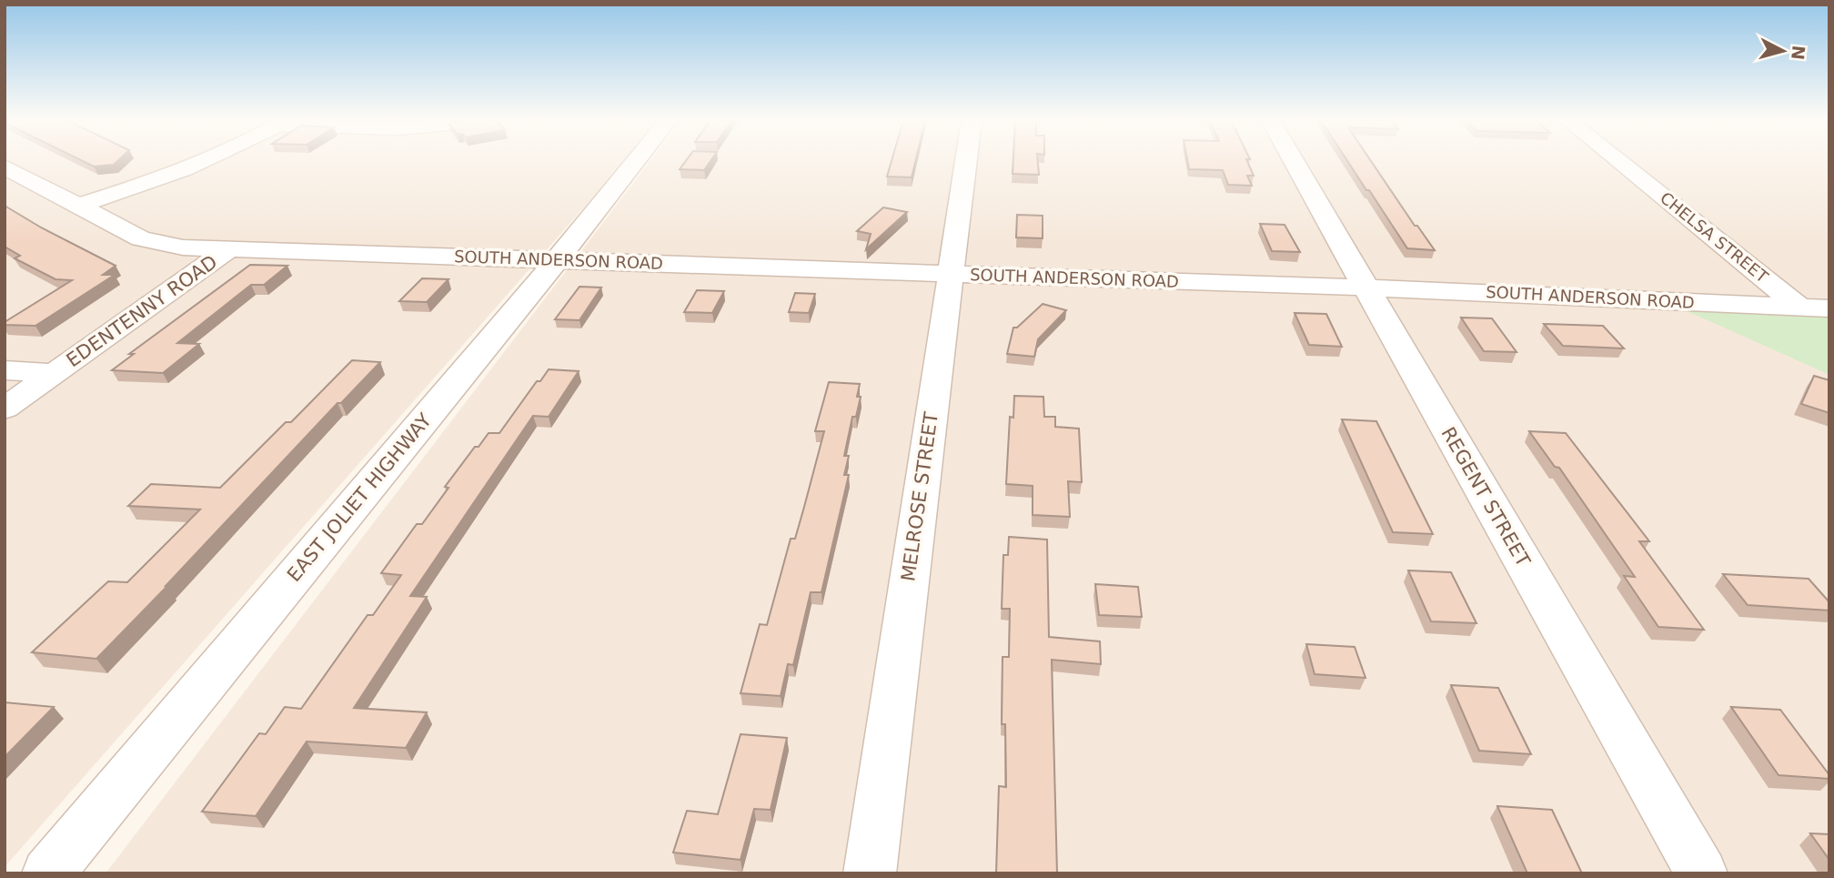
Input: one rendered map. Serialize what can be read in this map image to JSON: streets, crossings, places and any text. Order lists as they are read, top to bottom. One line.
{"streets":{"street":["CHELSA STREET","SOUTH ANDERSON ROAD","EDENTENNY ROAD","MELROSE STREET","REGENT STREET","EAST JOLIET HIGHWAY"]},"crossings":[["CHELSA STREET","SOUTH ANDERSON ROAD"],["SOUTH ANDERSON ROAD","EDENTENNY ROAD"],["SOUTH ANDERSON ROAD","MELROSE STREET"],["SOUTH ANDERSON ROAD","REGENT STREET"],["SOUTH ANDERSON ROAD","EAST JOLIET HIGHWAY"]],"north":"right"}
